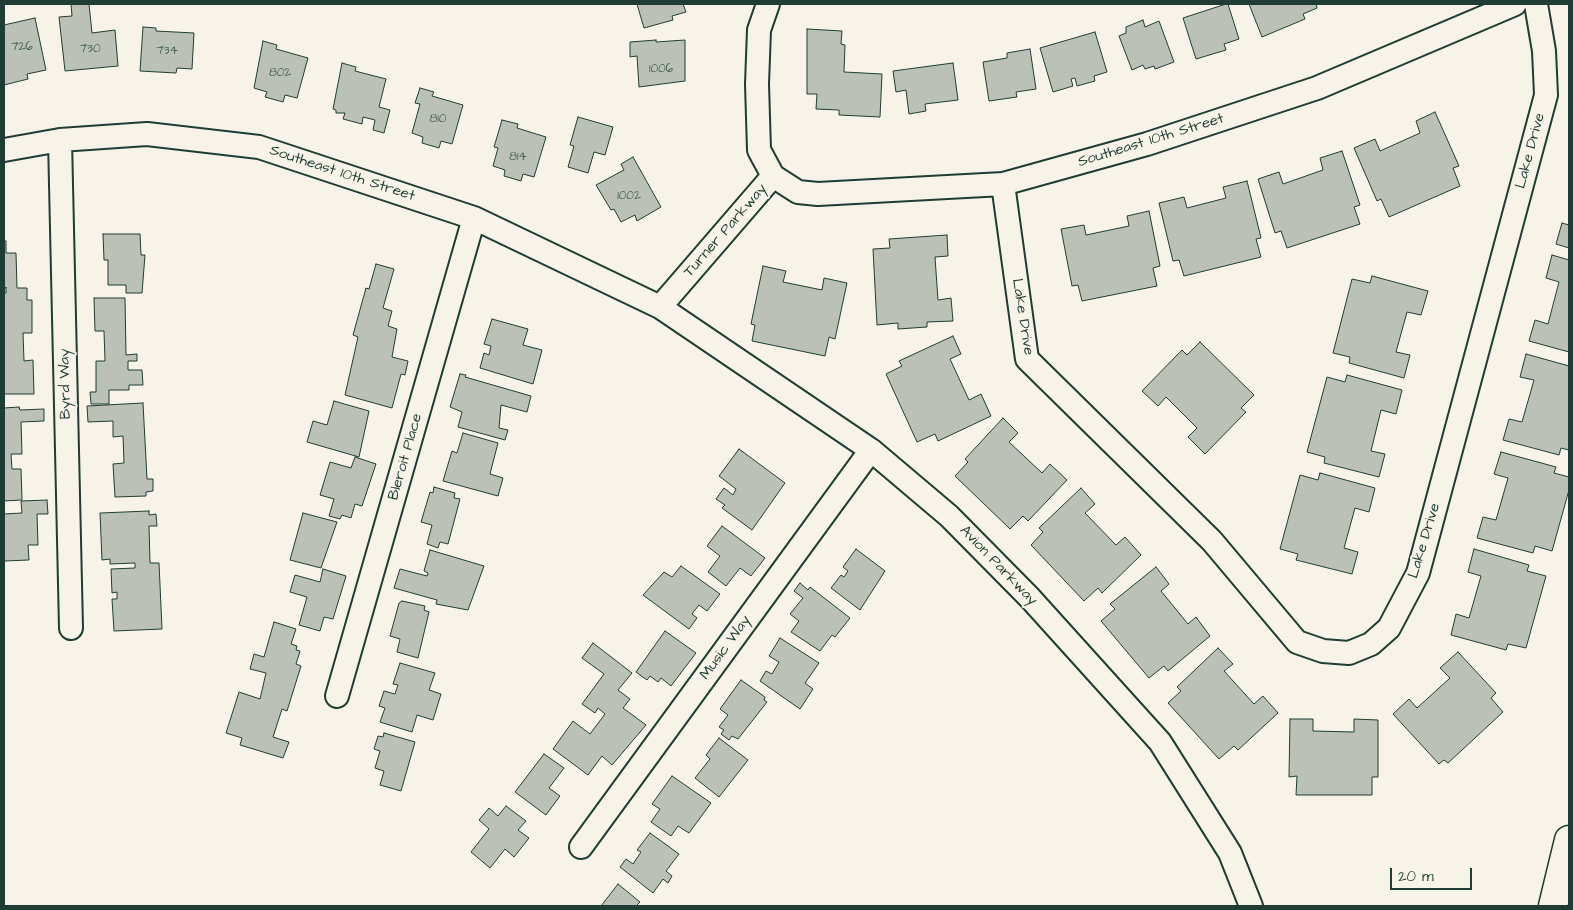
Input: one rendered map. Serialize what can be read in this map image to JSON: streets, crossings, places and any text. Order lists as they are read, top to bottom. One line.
{"streets":{"street":["Southeast 10th Street","Lake Drive","Turner Parkway","Byrd Way","Bleroit Place","Avion Parkway","Music Way"]},"crossings":[["Southeast 10th Street","Lake Drive"],["Southeast 10th Street","Turner Parkway"],["Southeast 10th Street","Byrd Way"],["Southeast 10th Street","Bleroit Place"],["Southeast 10th Street","Avion Parkway"],["Turner Parkway","Avion Parkway"],["Avion Parkway","Music Way"]],"house_numbers":["726","730","734","1006","802","810","814","1002"],"scale_bar":"20 m"}
